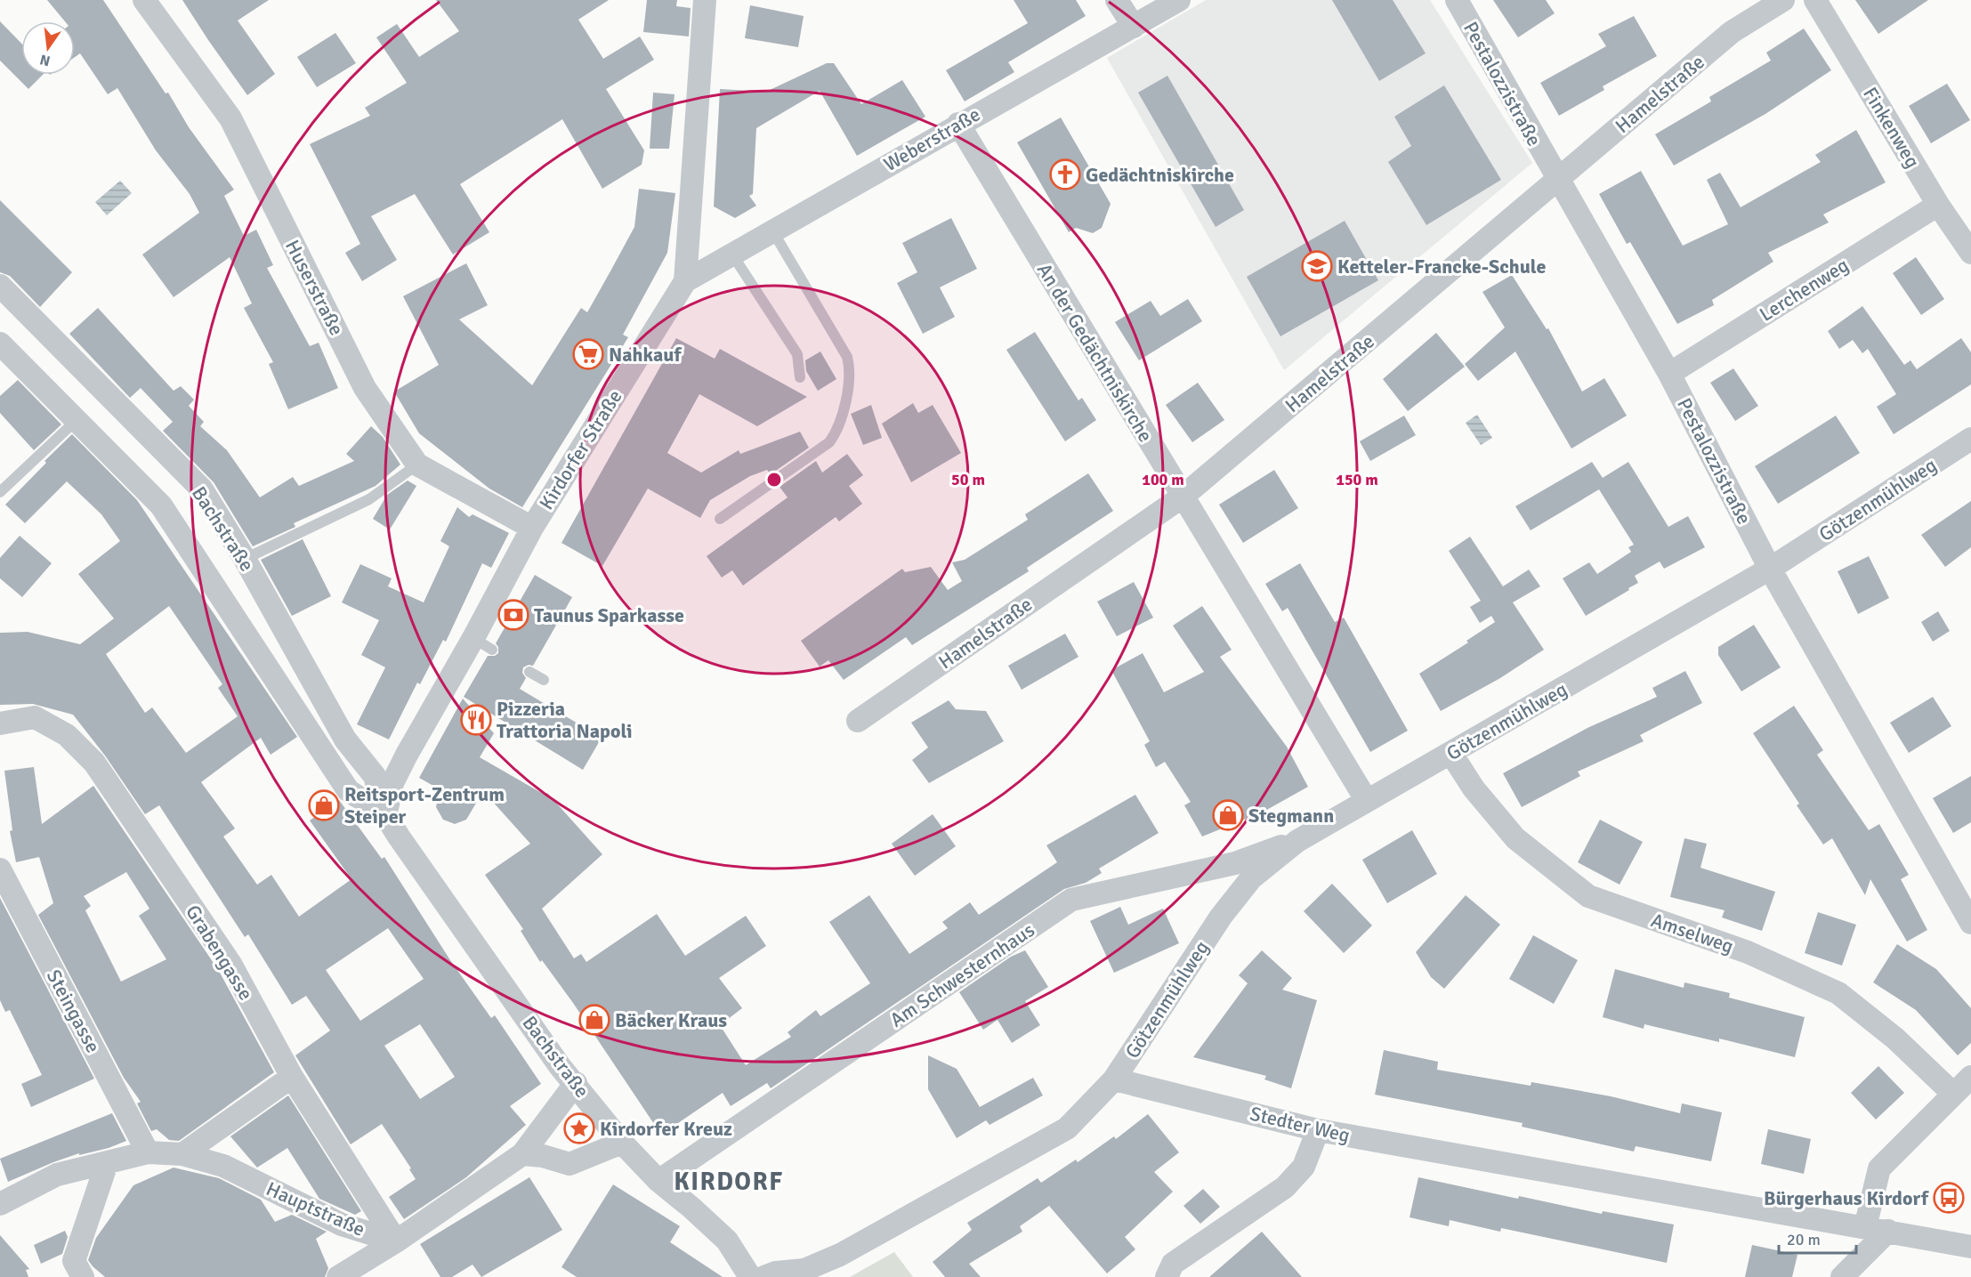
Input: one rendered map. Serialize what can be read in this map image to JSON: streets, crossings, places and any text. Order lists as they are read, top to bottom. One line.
{"streets":{"street":["Pestalozzistraße","Hamelstraße","Finkenweg","Weberstraße","Huserstraße","Lerchenweg","An der Gedächtniskirche","Kirdorfer Straße","Götzenmühlweg","Bachstraße","Amselweg","Grabengasse","Am Schwesternhaus","Steingasse","Stedter Weg","Hauptstraße"]},"crossings":[["Pestalozzistraße","Hamelstraße"],["Pestalozzistraße","Lerchenweg"],["Pestalozzistraße","Götzenmühlweg"],["Hamelstraße","An der Gedächtniskirche"],["Finkenweg","Lerchenweg"],["Weberstraße","An der Gedächtniskirche"],["Weberstraße","Kirdorfer Straße"],["Huserstraße","Kirdorfer Straße"],["An der Gedächtniskirche","Götzenmühlweg"],["Kirdorfer Straße","Bachstraße"],["Götzenmühlweg","Amselweg"],["Götzenmühlweg","Am Schwesternhaus"],["Götzenmühlweg","Stedter Weg"],["Bachstraße","Am Schwesternhaus"],["Grabengasse","Hauptstraße"],["Steingasse","Hauptstraße"]],"districts":["KIRDORF"],"places":{"church":["Gedächtniskirche"],"school or university":["Ketteler-Francke-Schule"],"supermarket":["Nahkauf"],"bank":["Taunus Sparkasse"],"restaurant":["Pizzeria Trattoria Napoli"],"shop":["Reitsport-Zentrum Steiper","Stegmann","Bäcker Kraus"],"place":["Kirdorfer Kreuz"],"bus stop":["Bürgerhaus Kirdorf"]},"scale_bar":"20 m","north":"bottom","rings":["50 m","100 m","150 m"]}
